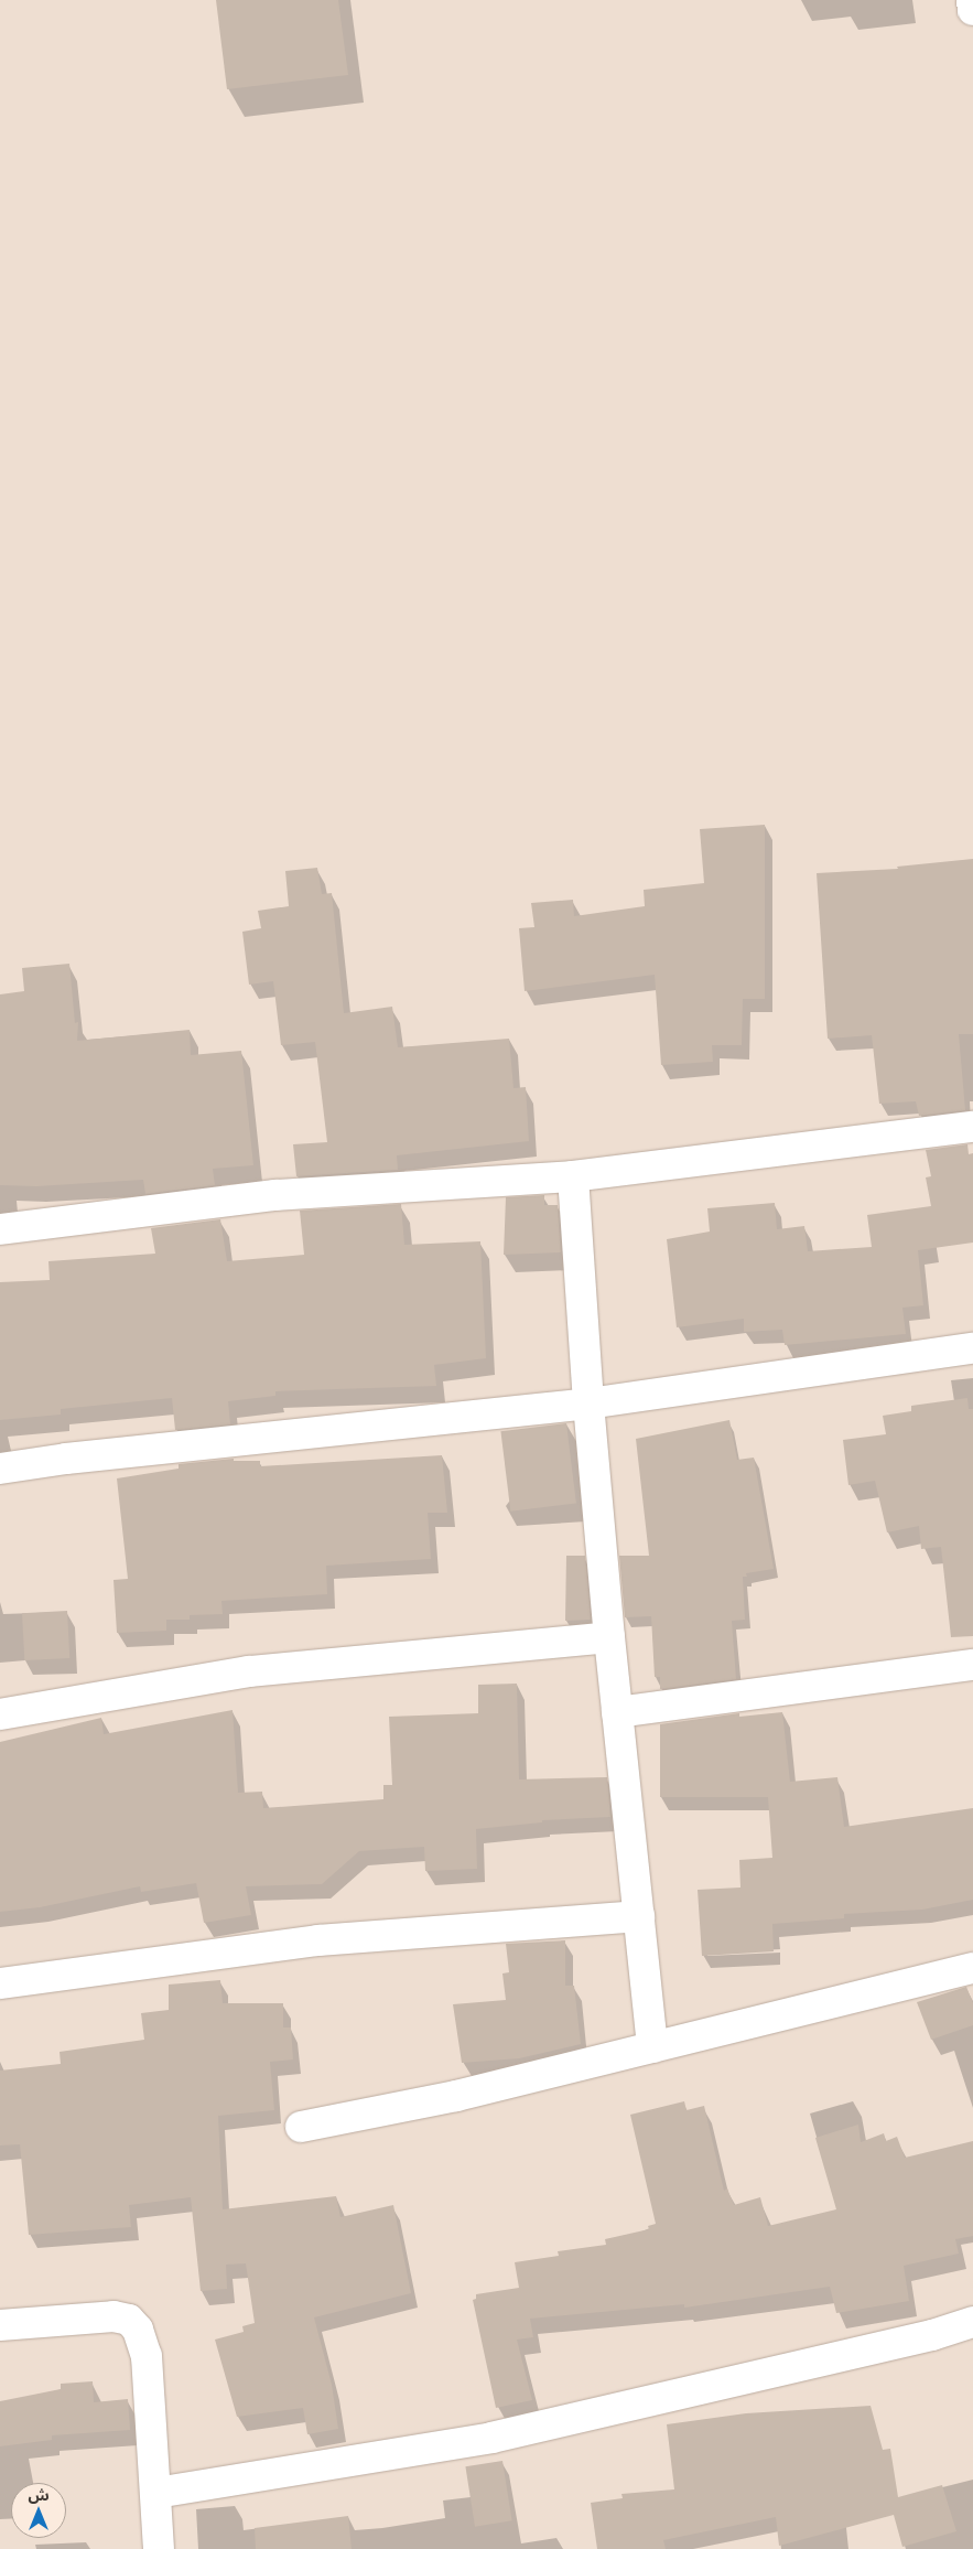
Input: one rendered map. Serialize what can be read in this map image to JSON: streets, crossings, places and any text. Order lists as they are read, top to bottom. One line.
{"north":"top"}
